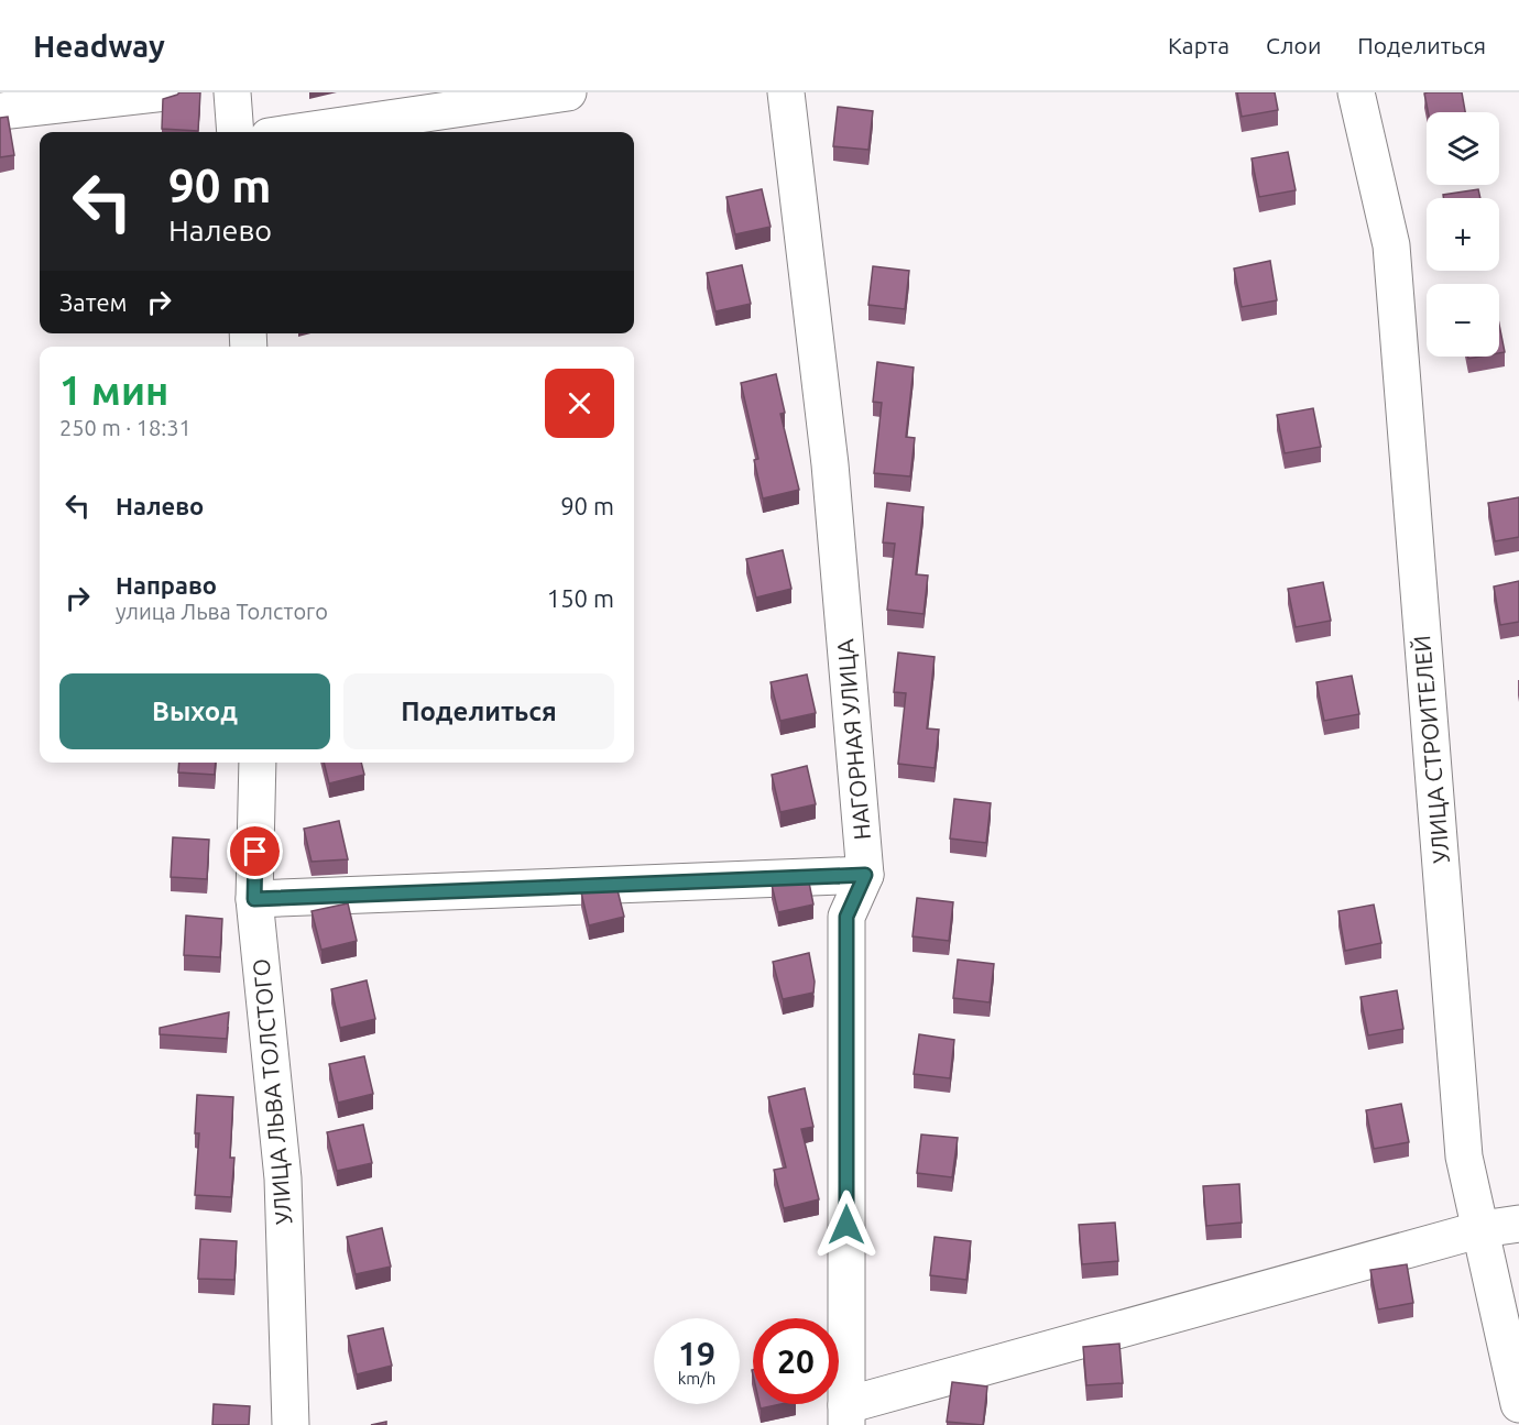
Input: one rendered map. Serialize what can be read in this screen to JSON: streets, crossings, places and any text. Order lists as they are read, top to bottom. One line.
{"streets":{"lane":["НАГОРНАЯ УЛИЦА","УЛИЦА СТРОИТЕЛЕЙ","УЛИЦА ЛЬВА ТОЛСТОГО"]},"page":{"header":"Headway","nav":["Карта","Слои","Поделиться"],"map_buttons":["+","−"],"turn":["90 m","Налево"],"then":"Затем","heading":["1 мин","250 m · 18:31"],"list":[{"name":"Налево","value":"90 m"},{"name":"Направо","note":"улица Льва Толстого","value":"150 m"}],"buttons":["Выход","Поделиться"],"speed":"19 km/h","limit":"20"}}
